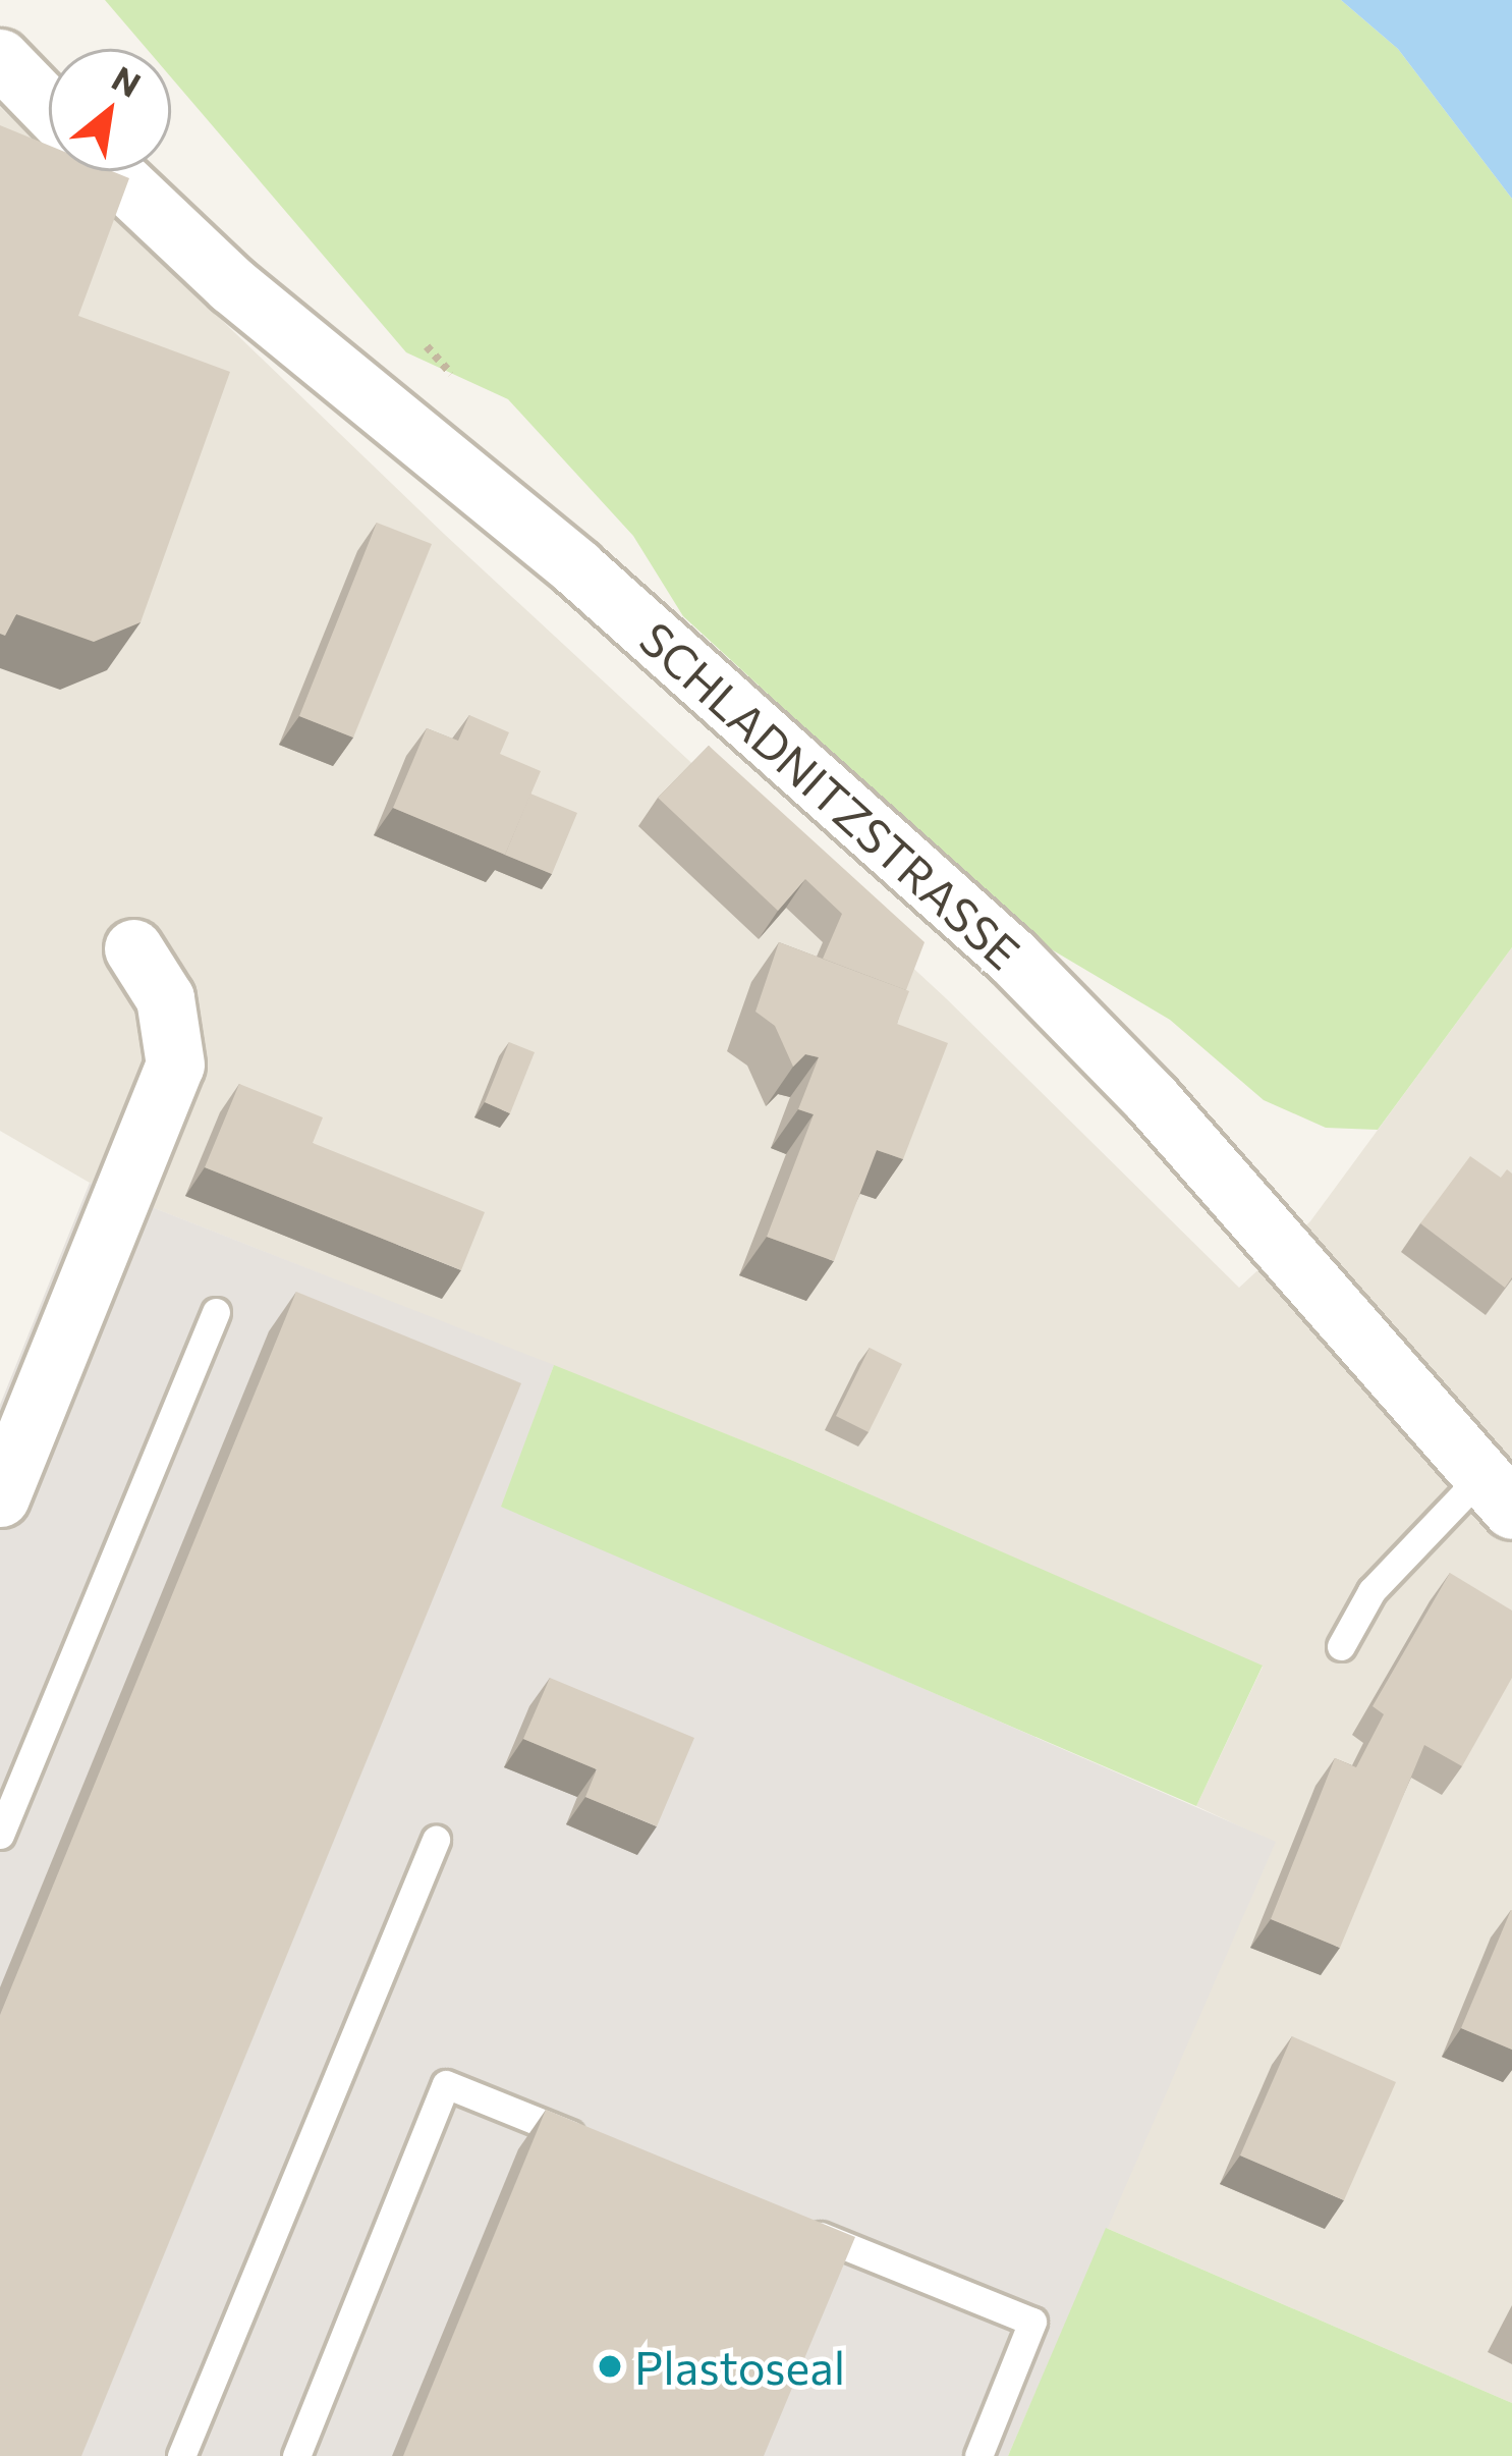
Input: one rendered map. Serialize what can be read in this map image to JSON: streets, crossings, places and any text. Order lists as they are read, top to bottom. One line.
{"streets":{"street":["SCHLADNITZSTRASSE"]},"places":["Plastoseal"],"north":"top right"}
